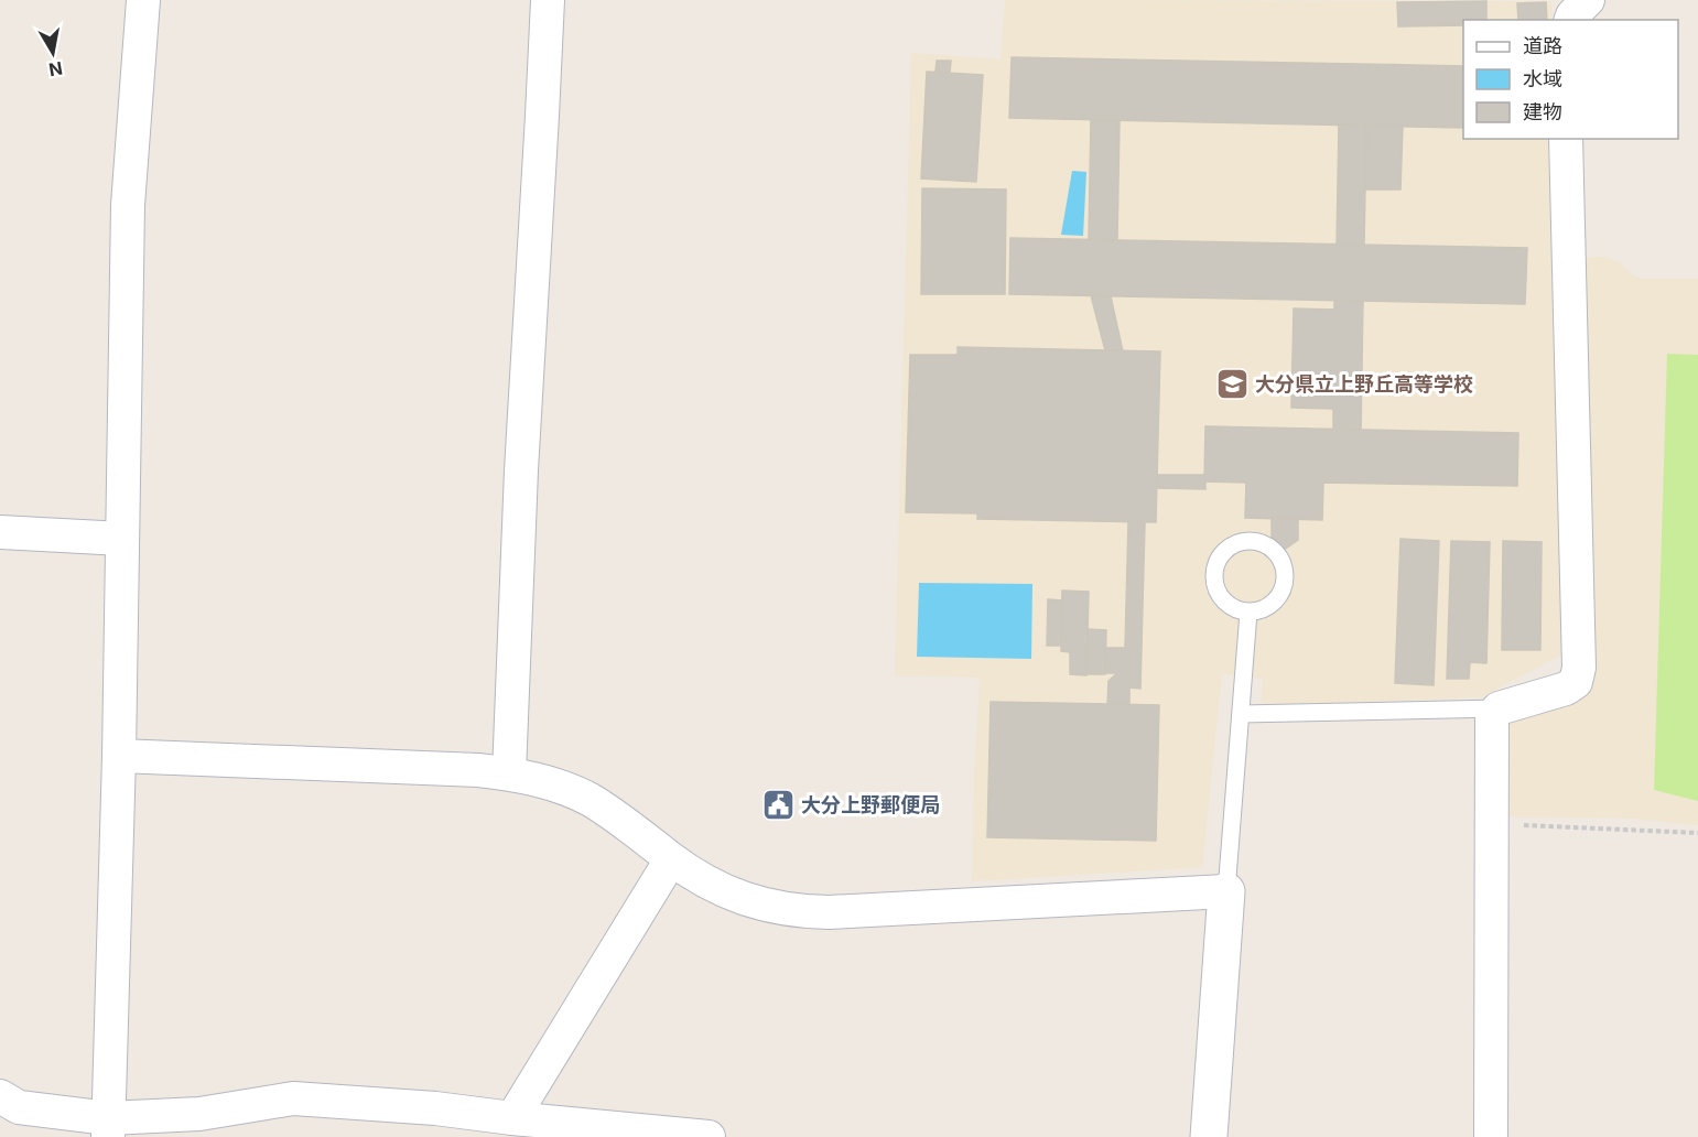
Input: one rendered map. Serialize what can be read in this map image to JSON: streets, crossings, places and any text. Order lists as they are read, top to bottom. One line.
{"places":{"school or university":["大分県立上野丘高等学校"],"public building":["大分上野郵便局"]},"legend":["道路","水域","建物"],"north":"bottom"}
